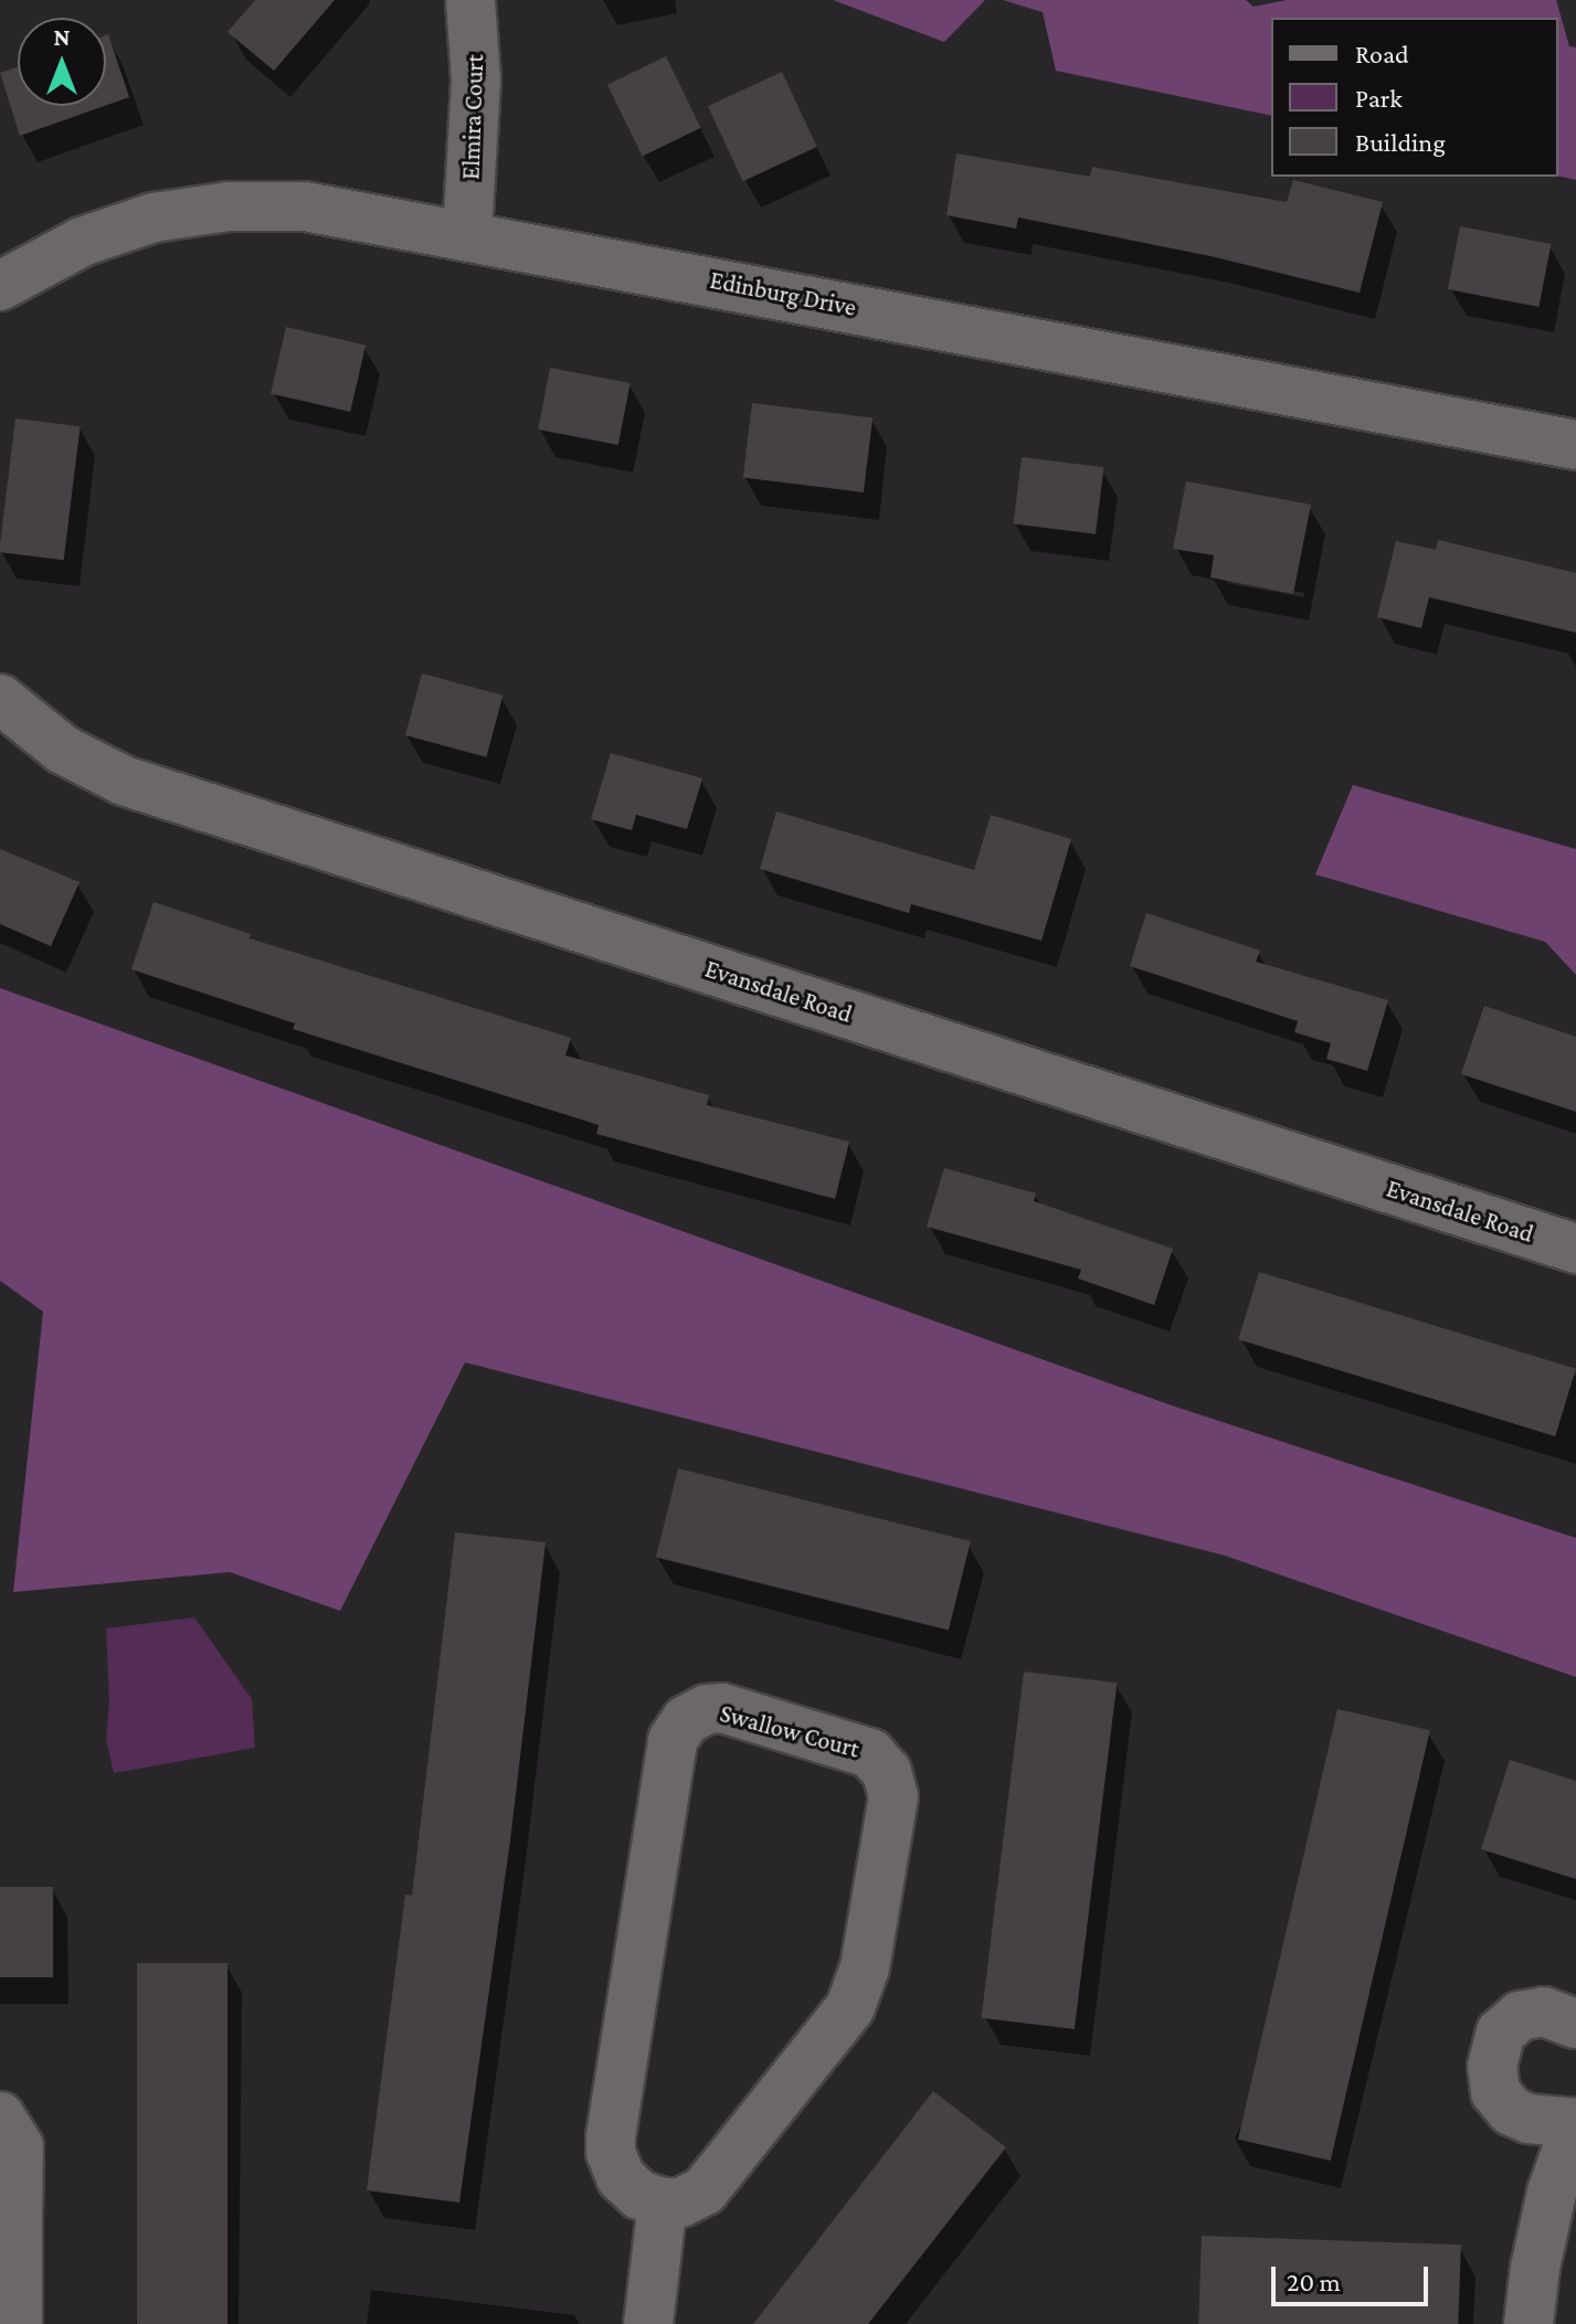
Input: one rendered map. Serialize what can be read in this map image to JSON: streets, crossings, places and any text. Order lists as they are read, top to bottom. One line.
{"streets":{"street":["Elmira Court","Edinburg Drive","Evansdale Road","Swallow Court"]},"crossings":[["Elmira Court","Edinburg Drive"]],"legend":["Road","Park","Building"],"scale_bar":"20 m","north":"top"}
